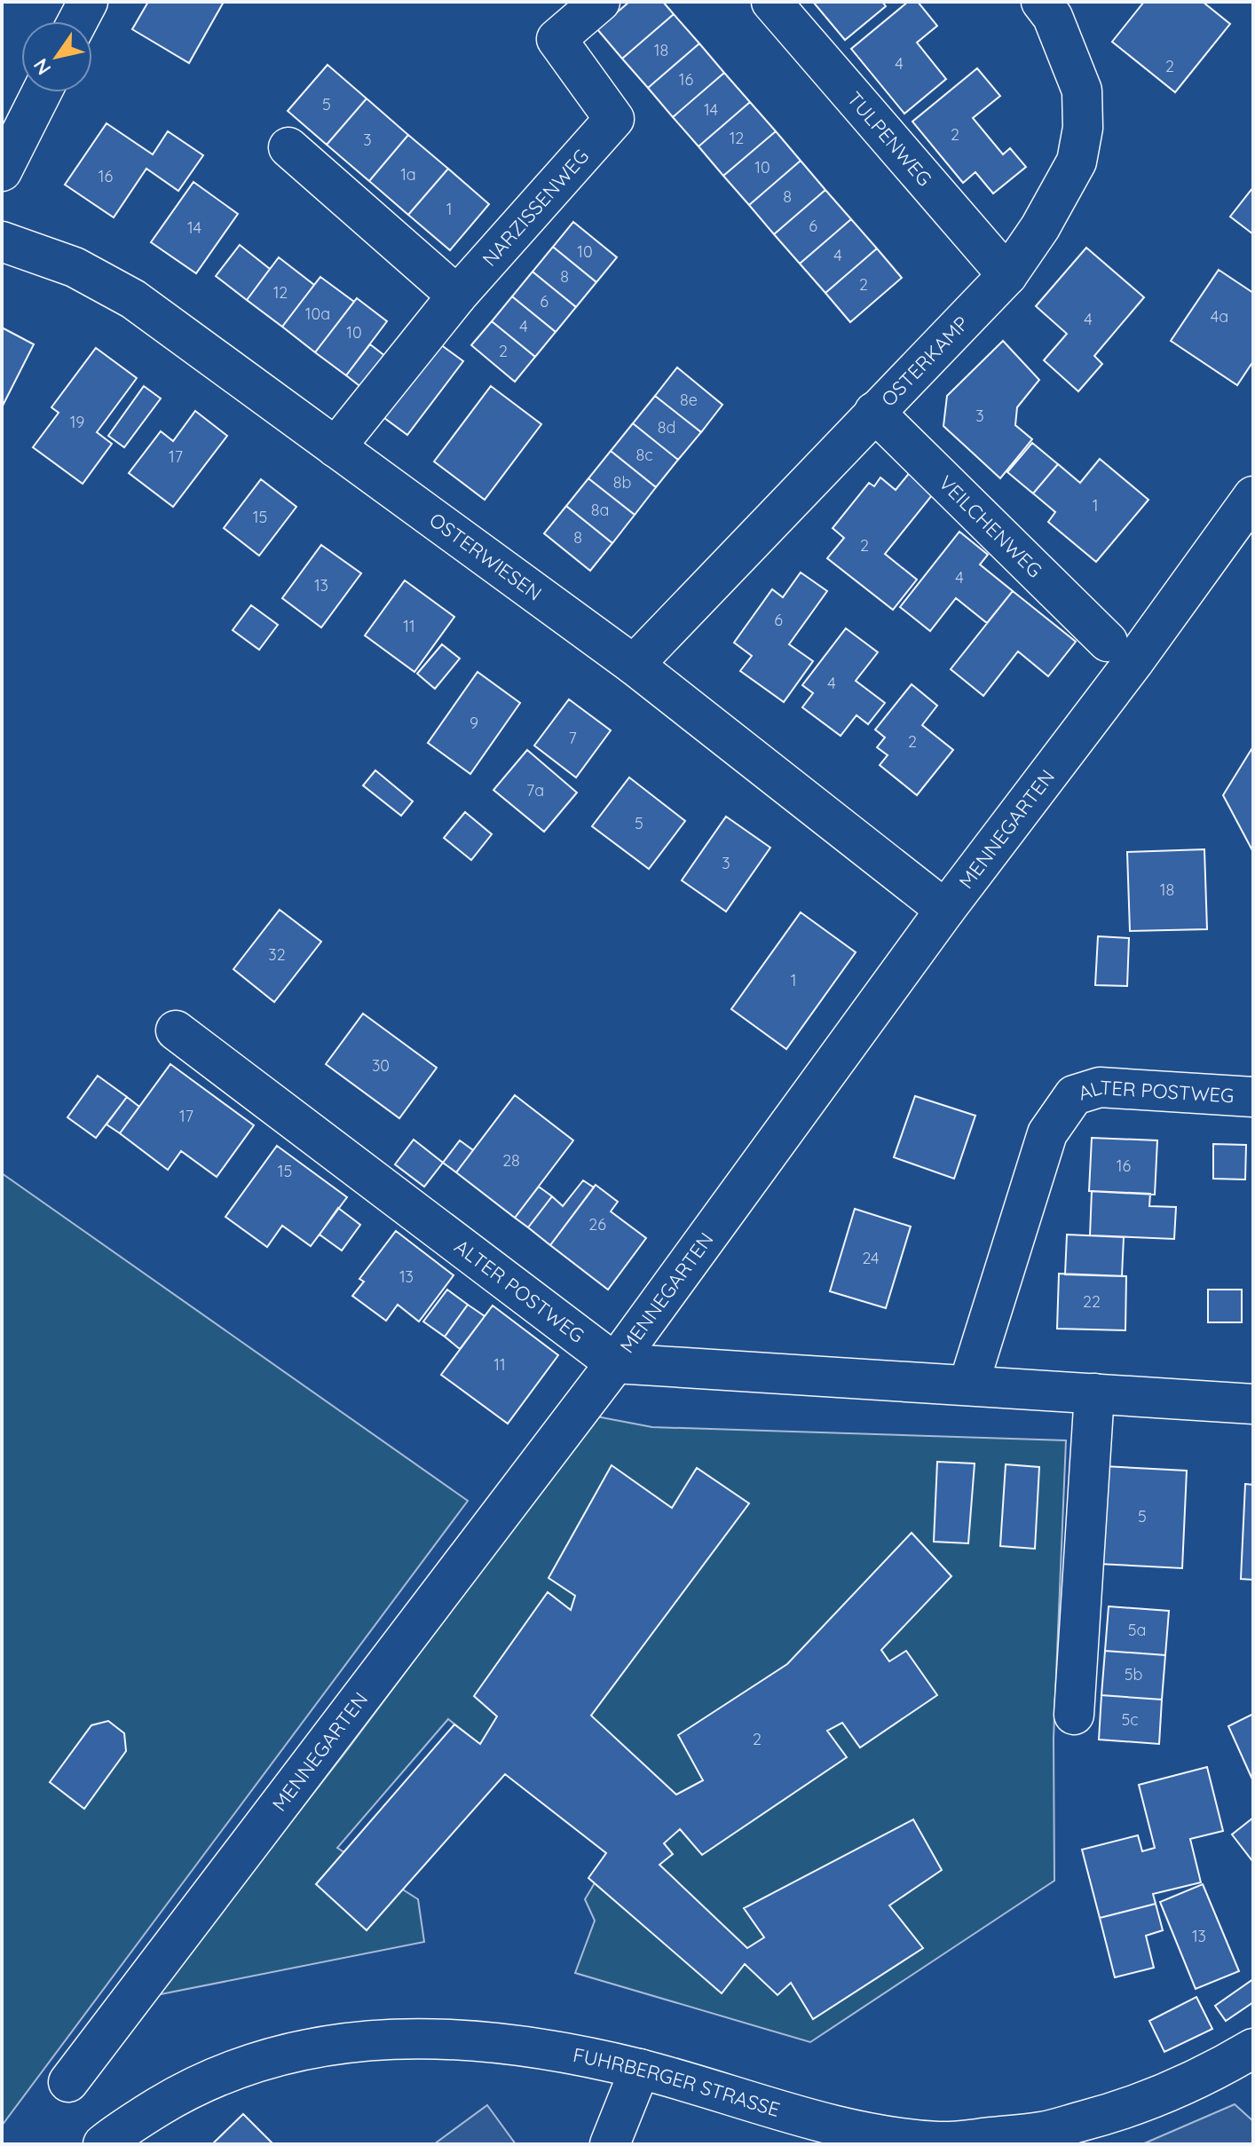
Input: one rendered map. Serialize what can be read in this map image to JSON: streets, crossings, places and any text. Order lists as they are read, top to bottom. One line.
{"streets":{"street":["TULPENWEG","NARZISSENWEG","OSTERKAMP","VEILCHENWEG","OSTERWIESEN","MENNEGARTEN","ALTER POSTWEG","FUHRBERGER STRASSE"]},"crossings":[["TULPENWEG","OSTERKAMP"],["NARZISSENWEG","OSTERWIESEN"],["OSTERKAMP","VEILCHENWEG"],["OSTERKAMP","OSTERWIESEN"],["OSTERWIESEN","MENNEGARTEN"],["MENNEGARTEN","ALTER POSTWEG"]],"house_numbers":["18","4","2","16","5","14","2","12","3","10","1a","16","8","1","6","14","10","4","8","2","12","6","10a","4a","4","4","10","2","8e","3","19","8d","8c","17","8b","1","8a","15","8","2","4","13","6","11","4","9","7","2","7a","5","3","18","32","1","30","17","28","16","15","26","24","13","22","11","5","5a","5b","5c","2","13"],"north":"bottom left"}
